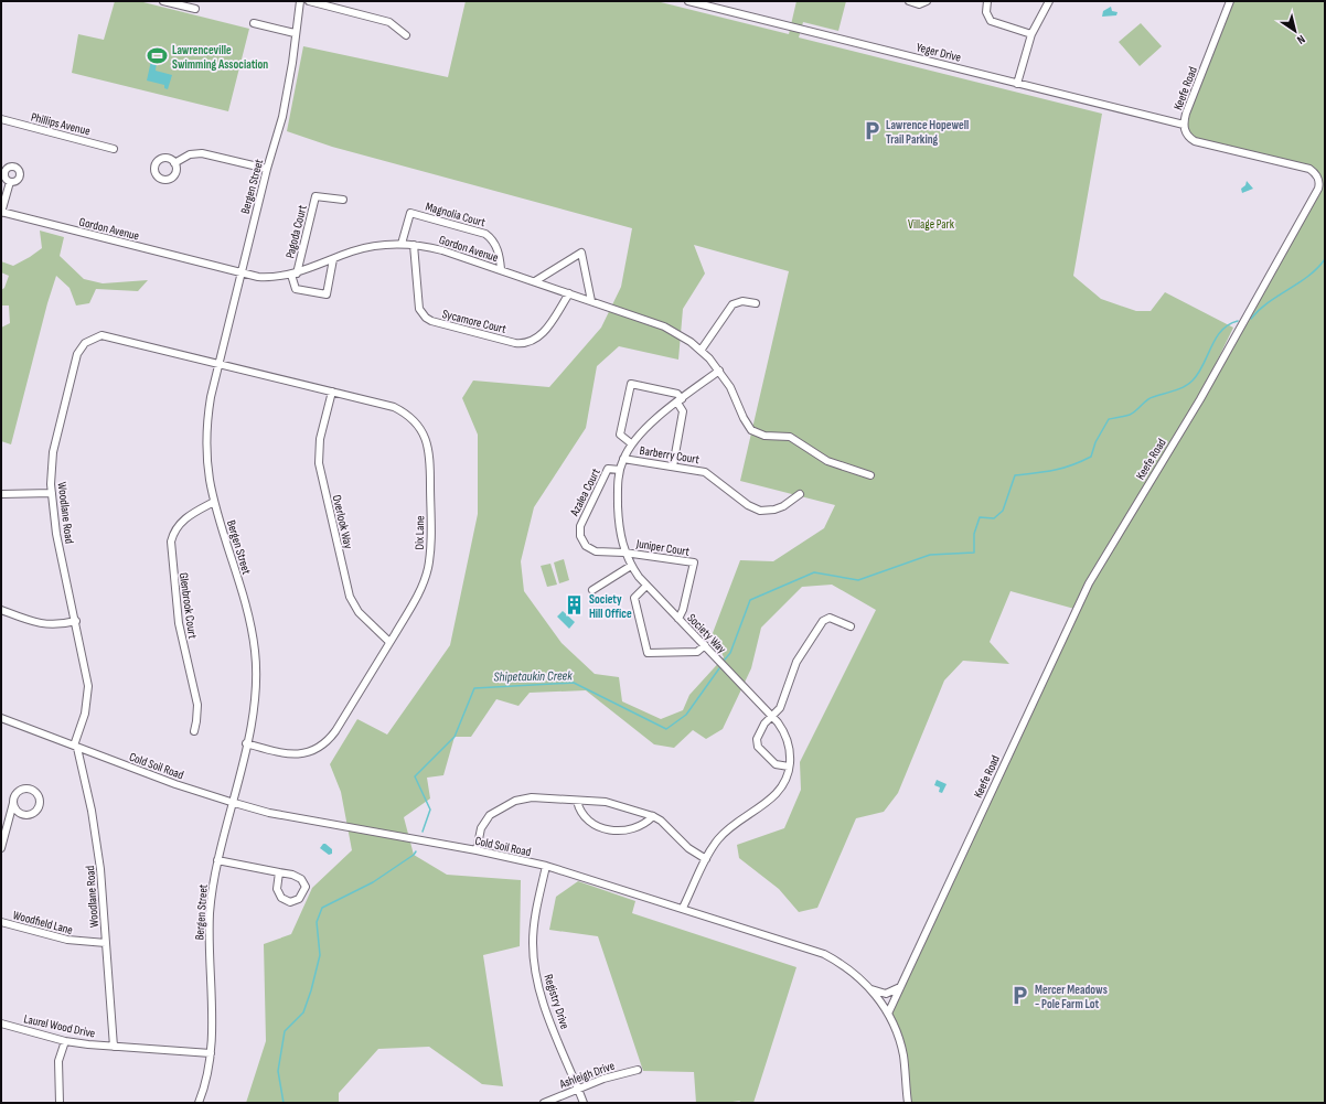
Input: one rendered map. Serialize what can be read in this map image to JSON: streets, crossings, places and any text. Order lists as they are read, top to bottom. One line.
{"streets":{"street":["Yeger Drive","Keefe Road","Phillips Avenue","Bergen Street","Magnolia Court","Gordon Avenue","Pagoda Court","Sycamore Court","Barberry Court","Azalea Court","Woodlane Road","Overlook Way","Dix Lane","Juniper Court","Glenbrook Court","Society Way","Cold Soil Road","Woodfield Lane","Registry Drive","Laurel Wood Drive","Ashleigh Drive"]},"crossings":[["Yeger Drive","Keefe Road"],["Keefe Road","Cold Soil Road"],["Bergen Street","Gordon Avenue"],["Bergen Street","Woodlane Road"],["Bergen Street","Dix Lane"],["Bergen Street","Glenbrook Court"],["Bergen Street","Cold Soil Road"],["Bergen Street","Laurel Wood Drive"],["Magnolia Court","Gordon Avenue"],["Gordon Avenue","Pagoda Court"],["Gordon Avenue","Sycamore Court"],["Gordon Avenue","Society Way"],["Barberry Court","Society Way"],["Azalea Court","Juniper Court"],["Azalea Court","Society Way"],["Woodlane Road","Dix Lane"],["Woodlane Road","Cold Soil Road"],["Woodlane Road","Woodfield Lane"],["Woodlane Road","Laurel Wood Drive"],["Overlook Way","Dix Lane"],["Juniper Court","Society Way"],["Society Way","Cold Soil Road"],["Cold Soil Road","Registry Drive"],["Registry Drive","Ashleigh Drive"]],"water":["Shipetaukin Creek"],"parks":["Village Park"],"places":{"sports":["Lawrenceville Swimming Association"],"parking":["Lawrence Hopewell Trail Parking","Mercer Meadows - Pole Farm Lot"],"building":["Society Hill Office"]},"north":"bottom right"}
